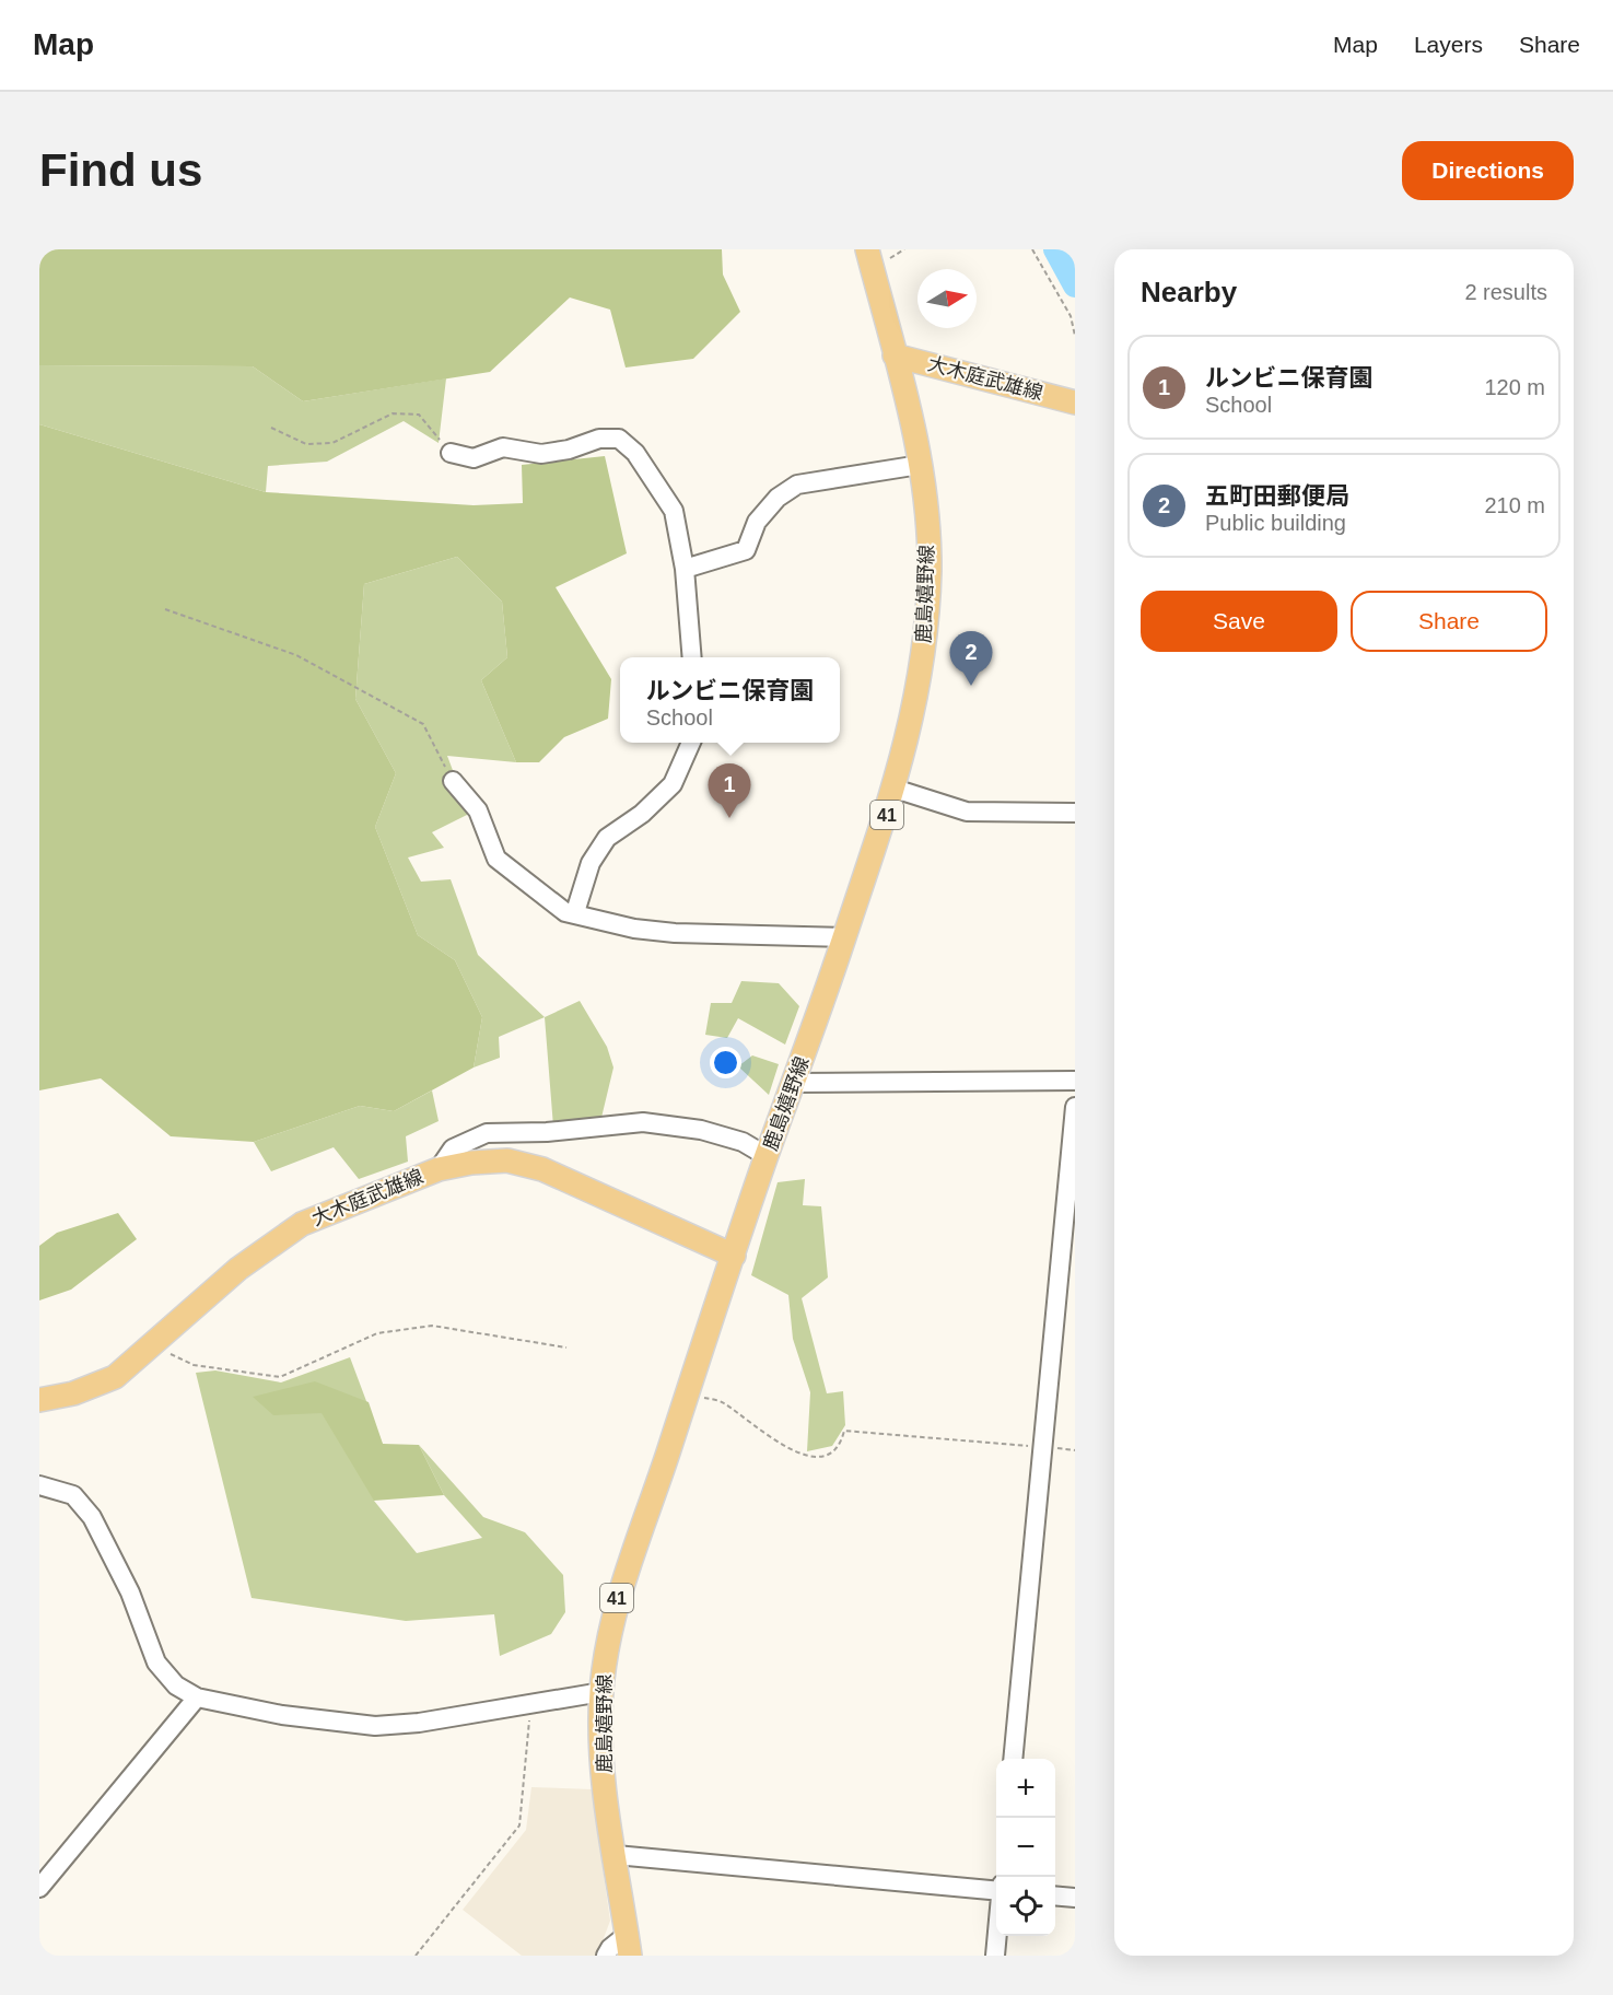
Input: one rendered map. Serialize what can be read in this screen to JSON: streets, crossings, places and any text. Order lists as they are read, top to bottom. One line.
{"streets":{"main road":["大木庭武雄線","鹿島嬉野線","41"]},"crossings":[["大木庭武雄線","鹿島嬉野線"]],"north":"right","page":{"header":"Map","nav":["Map","Layers","Share"],"buttons":["Directions",["Save","Share"]],"title":"Find us","heading":["Nearby","2 results"],"list":[{"mark":"1","name":"ルンビニ保育園","note":"School","value":"120 m"},{"mark":"2","name":"五町田郵便局","note":"Public building","value":"210 m"}],"pins":["2","1"],"popup":["ルンビニ保育園","School"],"map_buttons":["+","−"]}}
